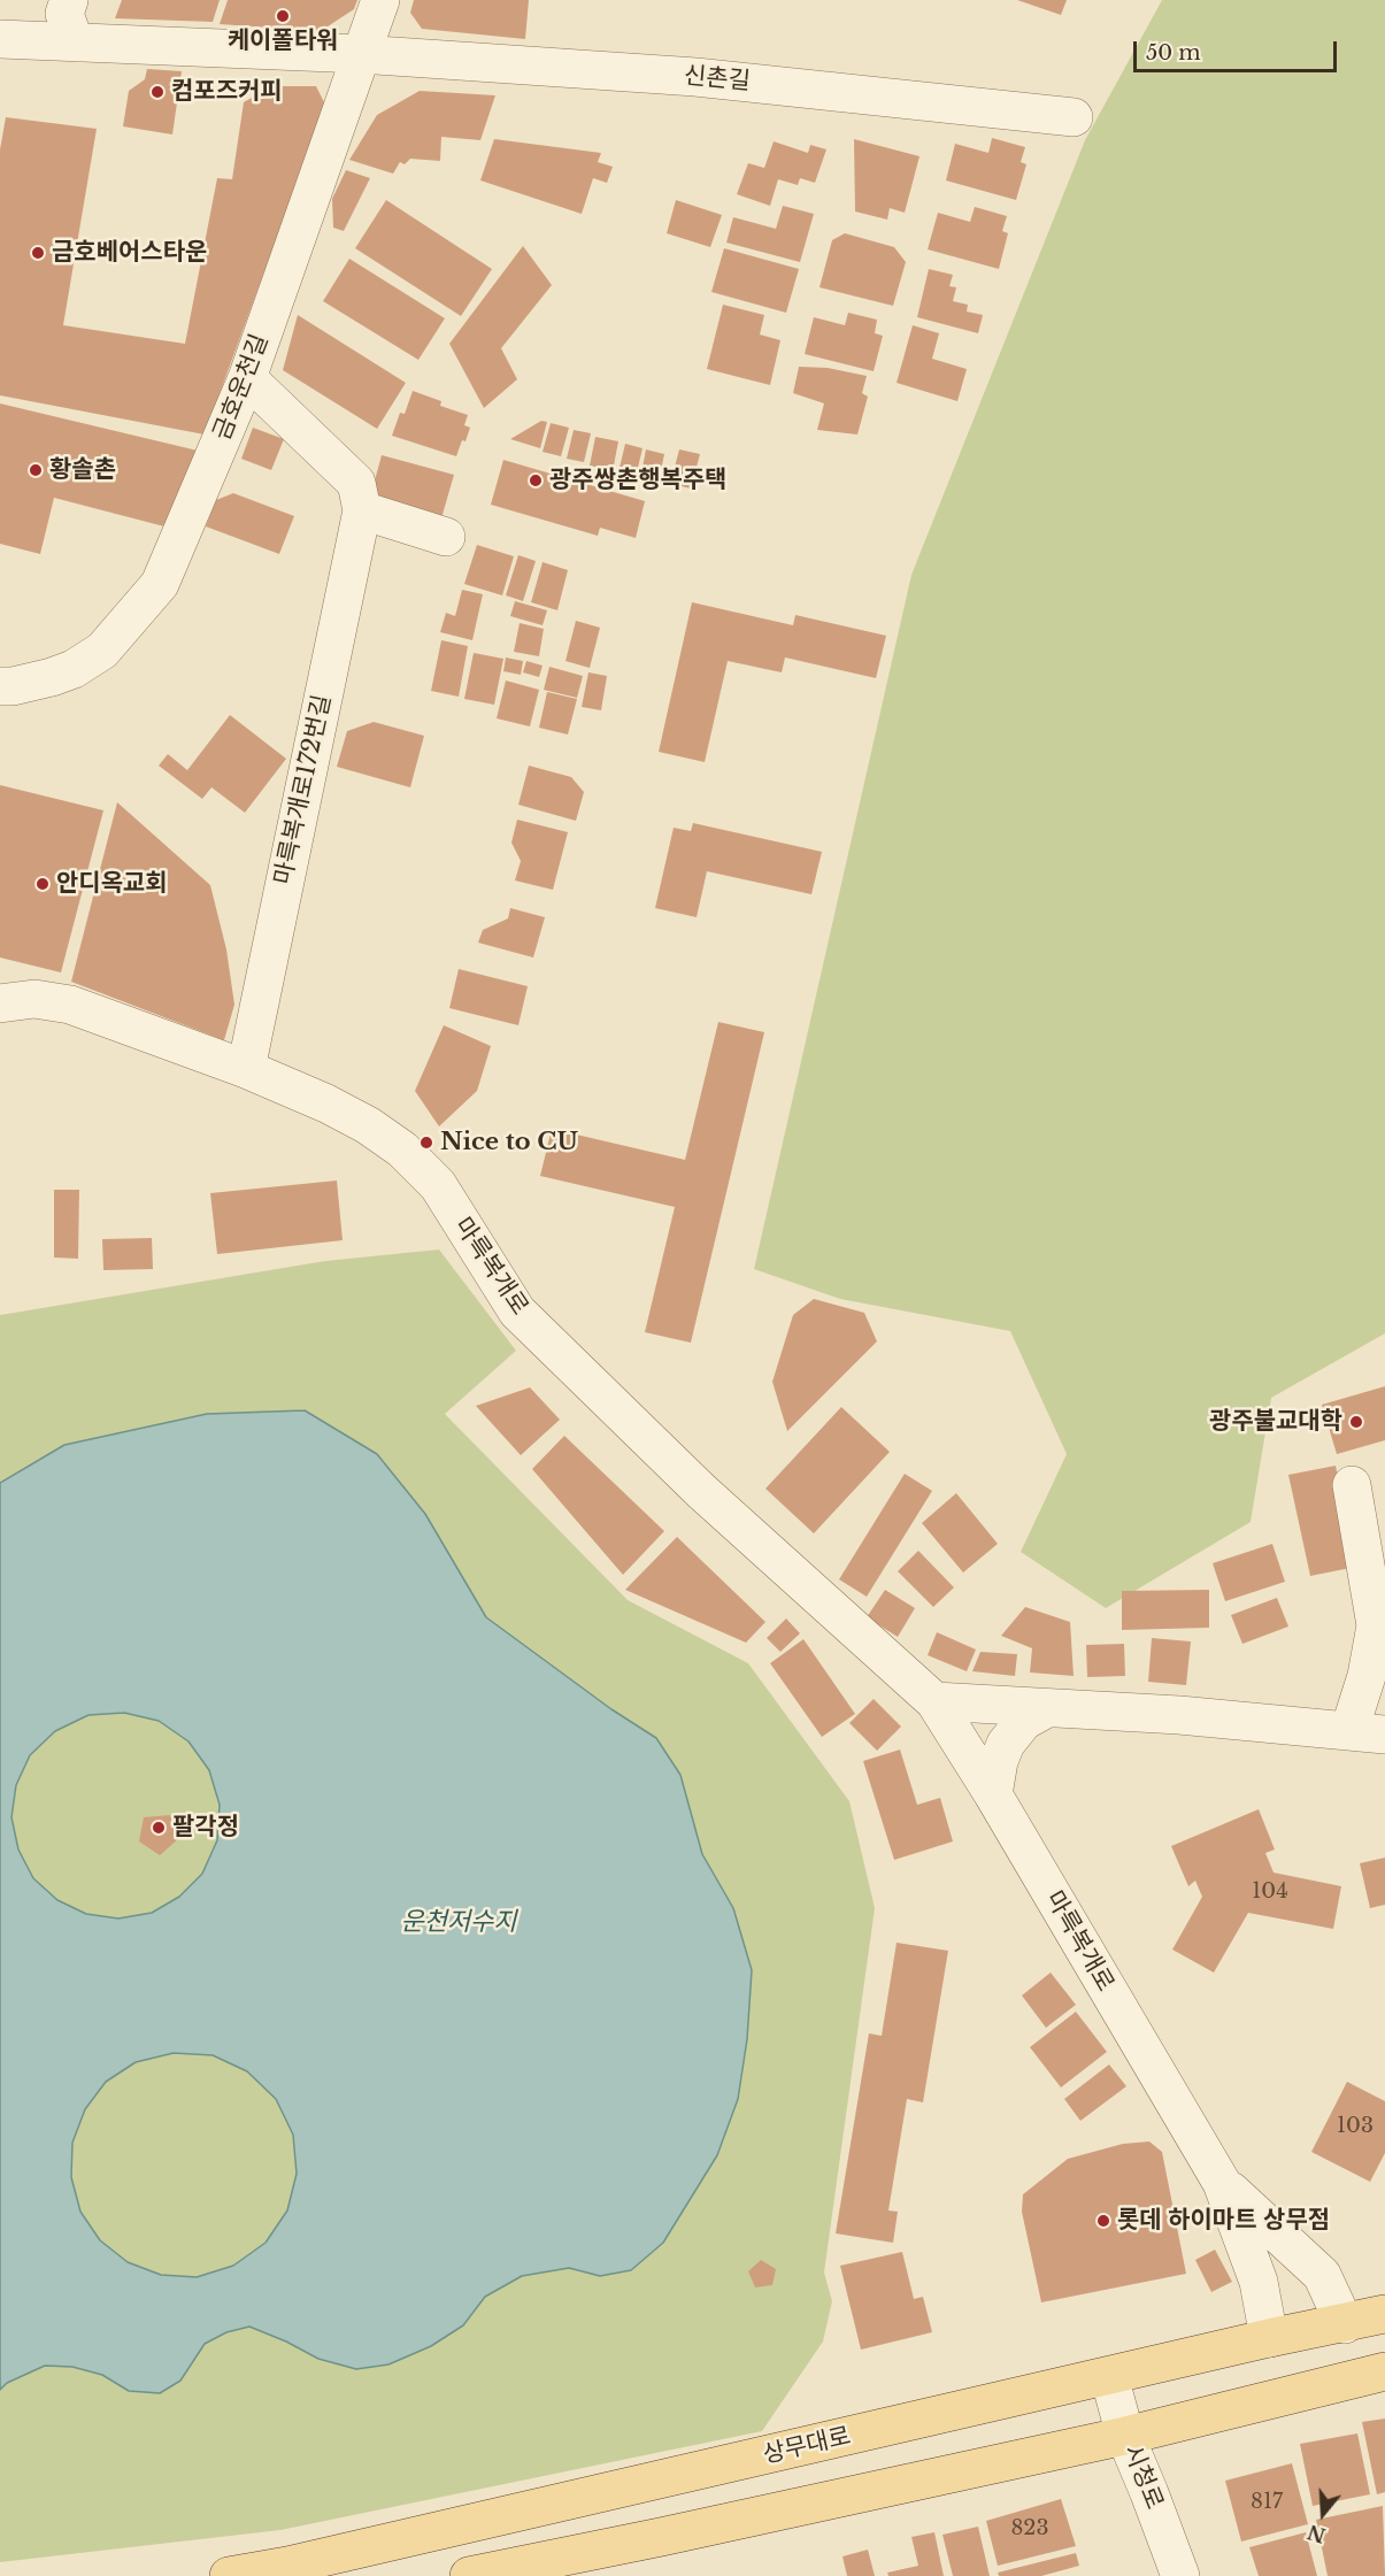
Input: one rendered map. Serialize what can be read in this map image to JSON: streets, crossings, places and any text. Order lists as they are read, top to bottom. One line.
{"streets":{"main road":["상무대로"],"street":["신촌길","금호운천길","마륵복개로172번길","마륵복개로","시청로"]},"crossings":[["신촌길","금호운천길"],["마륵복개로172번길","마륵복개로"],["마륵복개로","상무대로"],["상무대로","시청로"]],"water":["운천저수지"],"places":["케이폴타워","컴포즈커피","금호베어스타운","황솔촌","광주쌍촌행복주택","안디옥교회","Nice to CU","광주불교대학","팔각정","롯데 하이마트 상무점"],"house_numbers":["104","103","817","823"],"scale_bar":"50 m","north":"bottom"}
